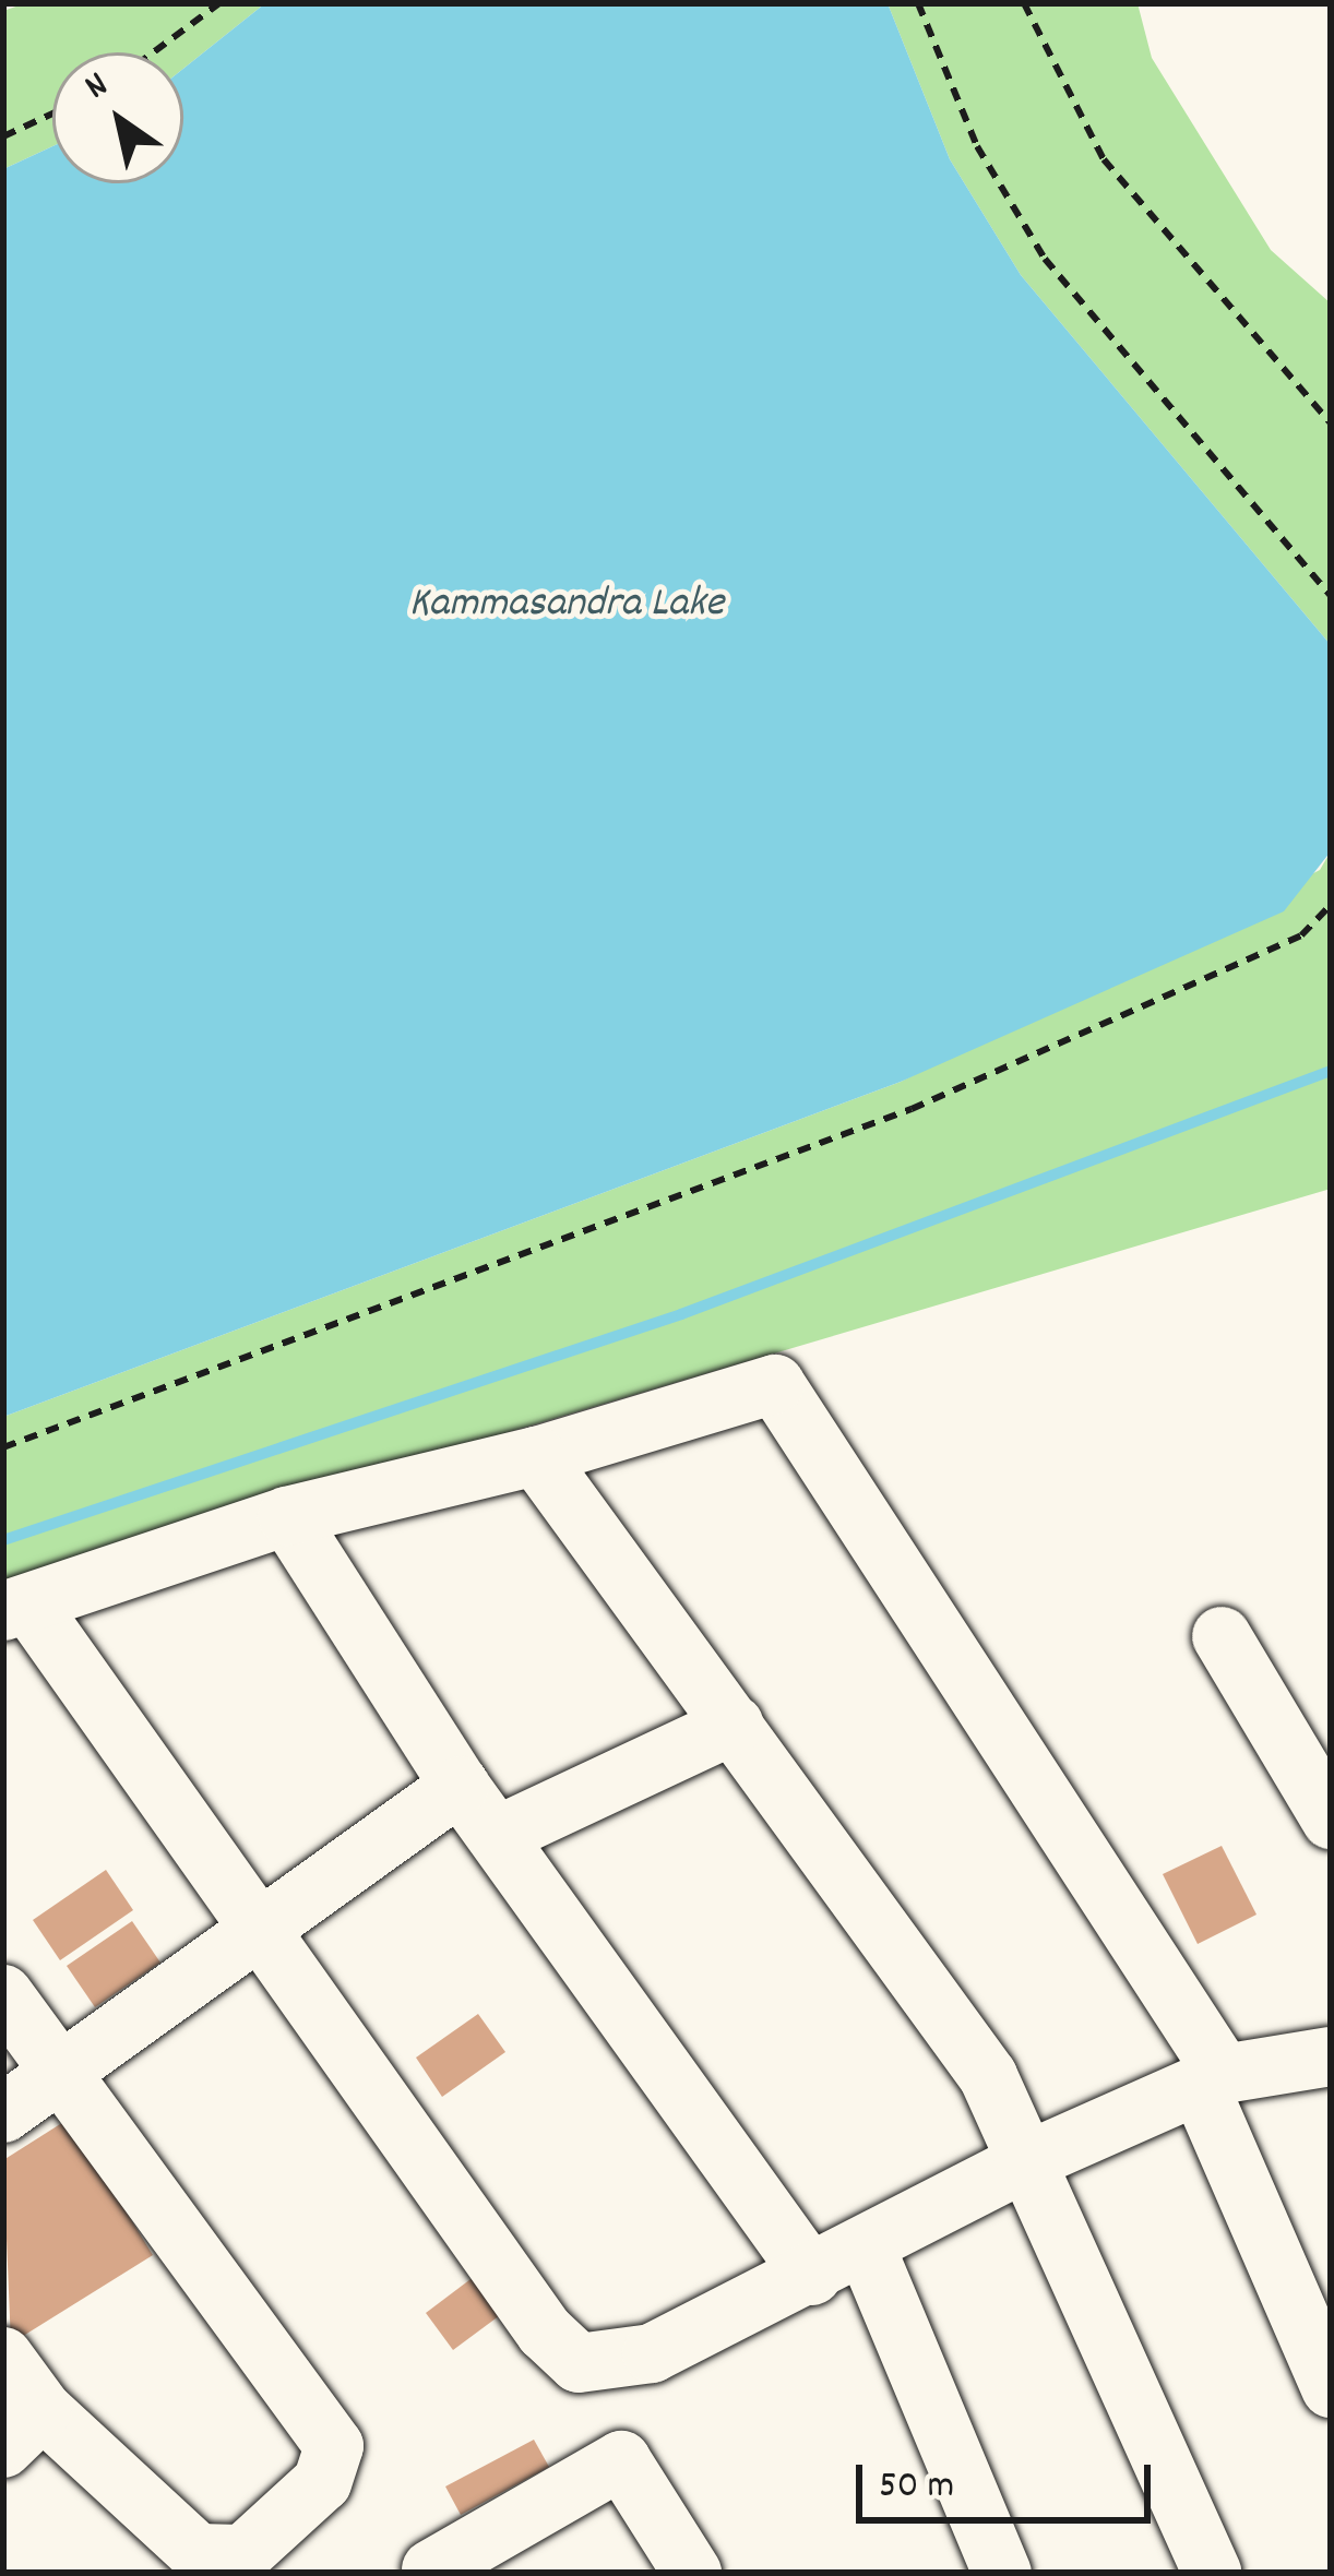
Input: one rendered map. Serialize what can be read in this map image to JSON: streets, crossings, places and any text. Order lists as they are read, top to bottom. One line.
{"water":["Kammasandra Lake"],"scale_bar":"50 m","north":"top left"}
